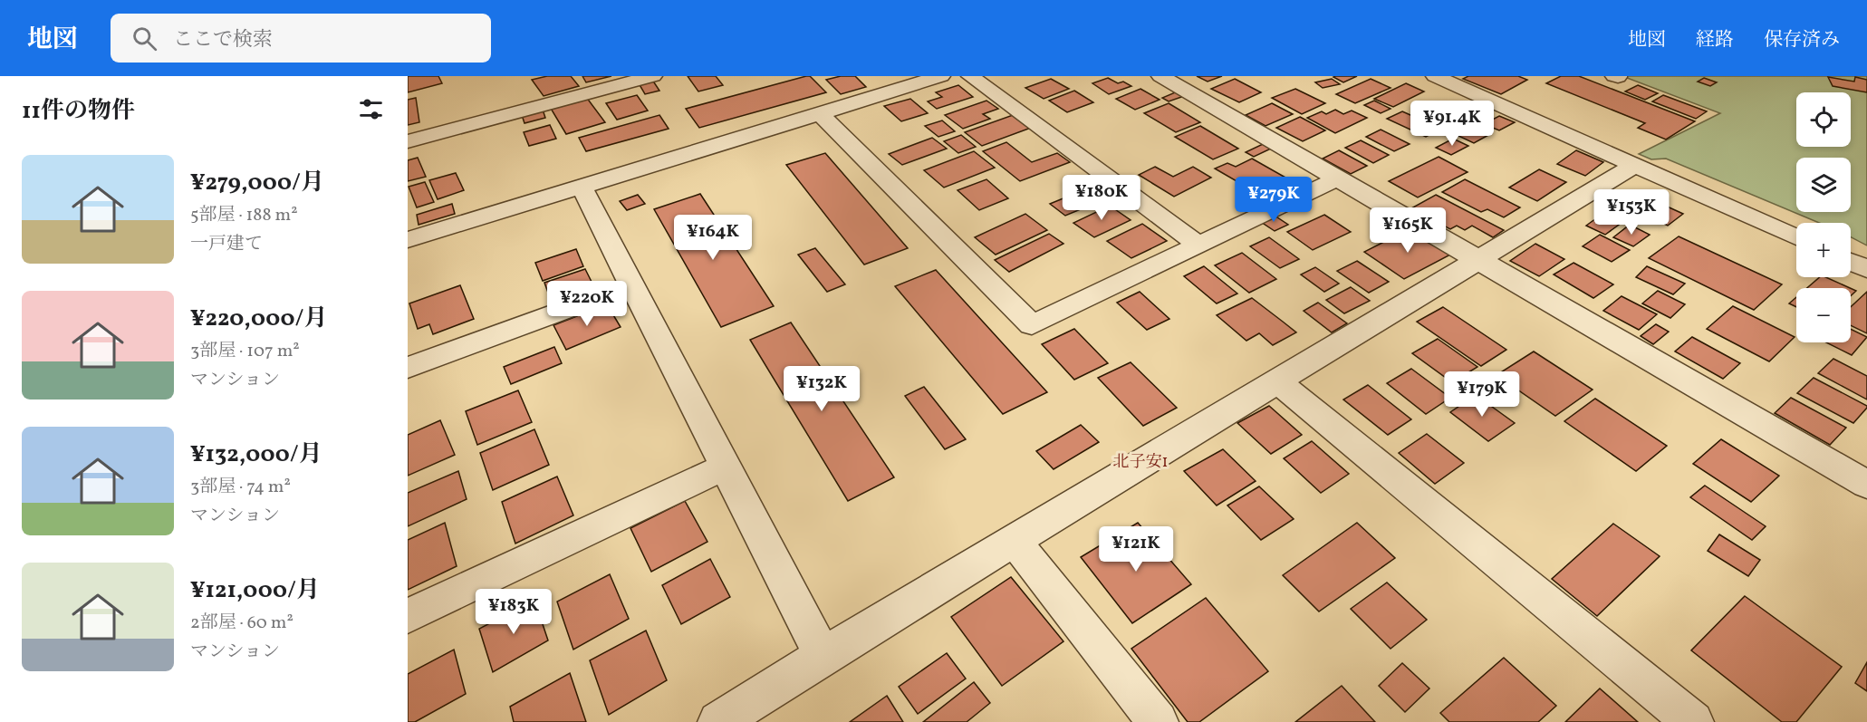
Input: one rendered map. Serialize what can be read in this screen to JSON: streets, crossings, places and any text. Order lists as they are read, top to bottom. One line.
{"districts":["北子安1"],"page":{"header":"地図","search":"ここで検索","nav":["地図","経路","保存済み"],"heading":"11件の物件","map_buttons":["+","−"],"price":["¥91.4K","¥180K","¥279K","¥153K","¥165K","¥164K","¥220K","¥132K","¥179K","¥121K","¥183K"],"list":[{"name":"¥279,000/月","note":"5部屋 · 188 m² · 一戸建て"},{"name":"¥220,000/月","note":"3部屋 · 107 m² · マンション"},{"name":"¥132,000/月","note":"3部屋 · 74 m² · マンション"},{"name":"¥121,000/月","note":"2部屋 · 60 m² · マンション"}]}}
